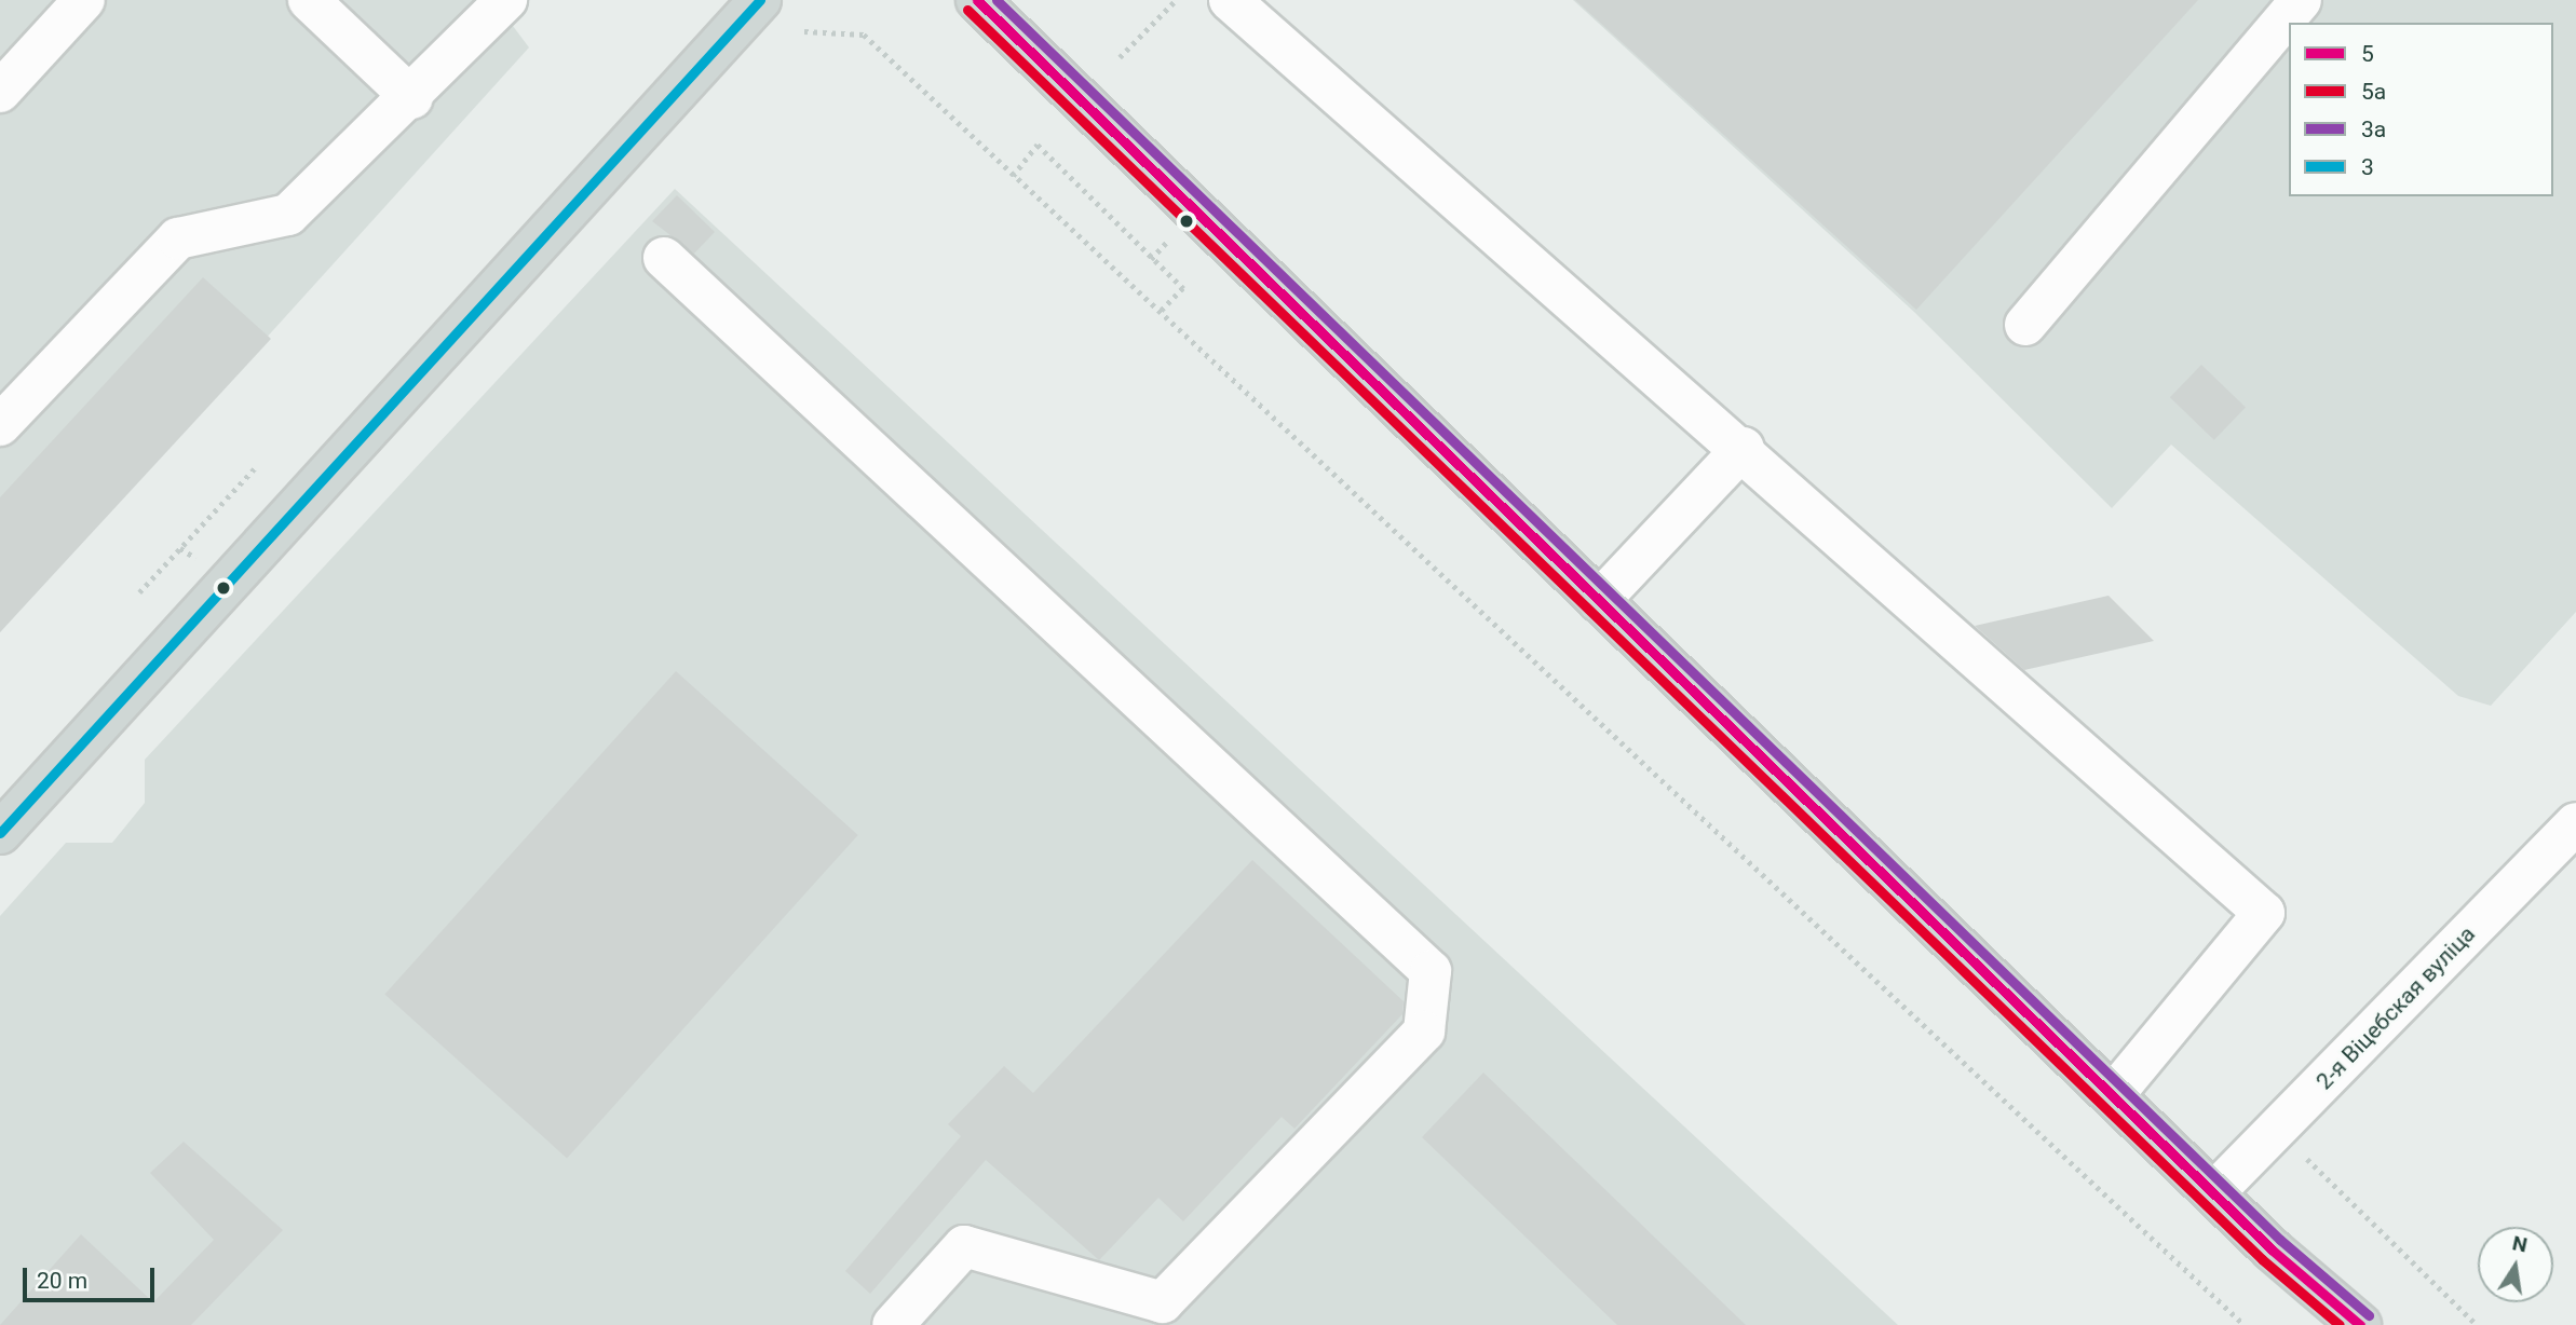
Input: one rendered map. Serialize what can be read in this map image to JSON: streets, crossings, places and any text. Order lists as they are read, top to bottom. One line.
{"streets":{"street":["2-я Віцебская вуліца"]},"lines":["transit line 5","transit line 3а","transit line 3","transit line 5а"],"legend":["5","5а","3а","3"],"scale_bar":"20 m","north":"top"}
